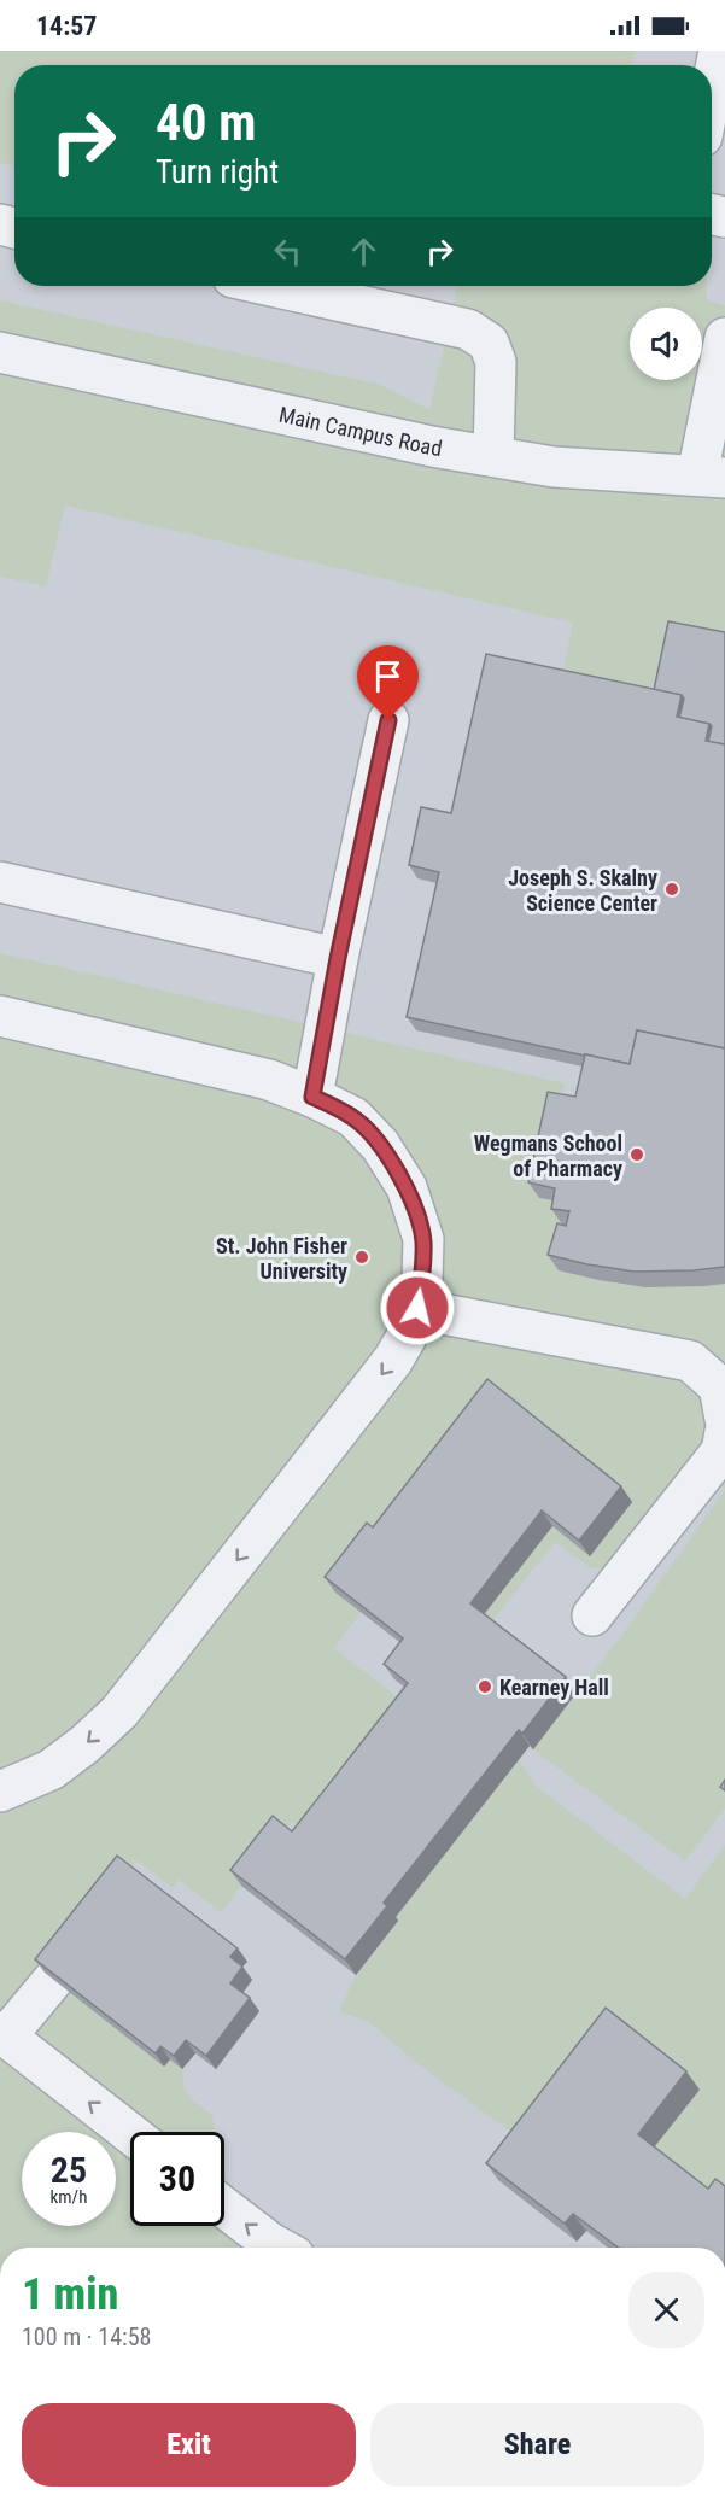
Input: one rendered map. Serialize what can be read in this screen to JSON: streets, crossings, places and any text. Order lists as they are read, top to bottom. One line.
{"streets":{"street":["Main Campus Road"]},"places":["Joseph S. Skalny Science Center","Wegmans School of Pharmacy","St. John Fisher University","Kearney Hall"],"page":{"status":"14:57","turn":["40 m","Turn right"],"speed":"25 km/h","limit":"30","heading":["1 min","100 m · 14:58"],"buttons":["Exit","Share"]}}
